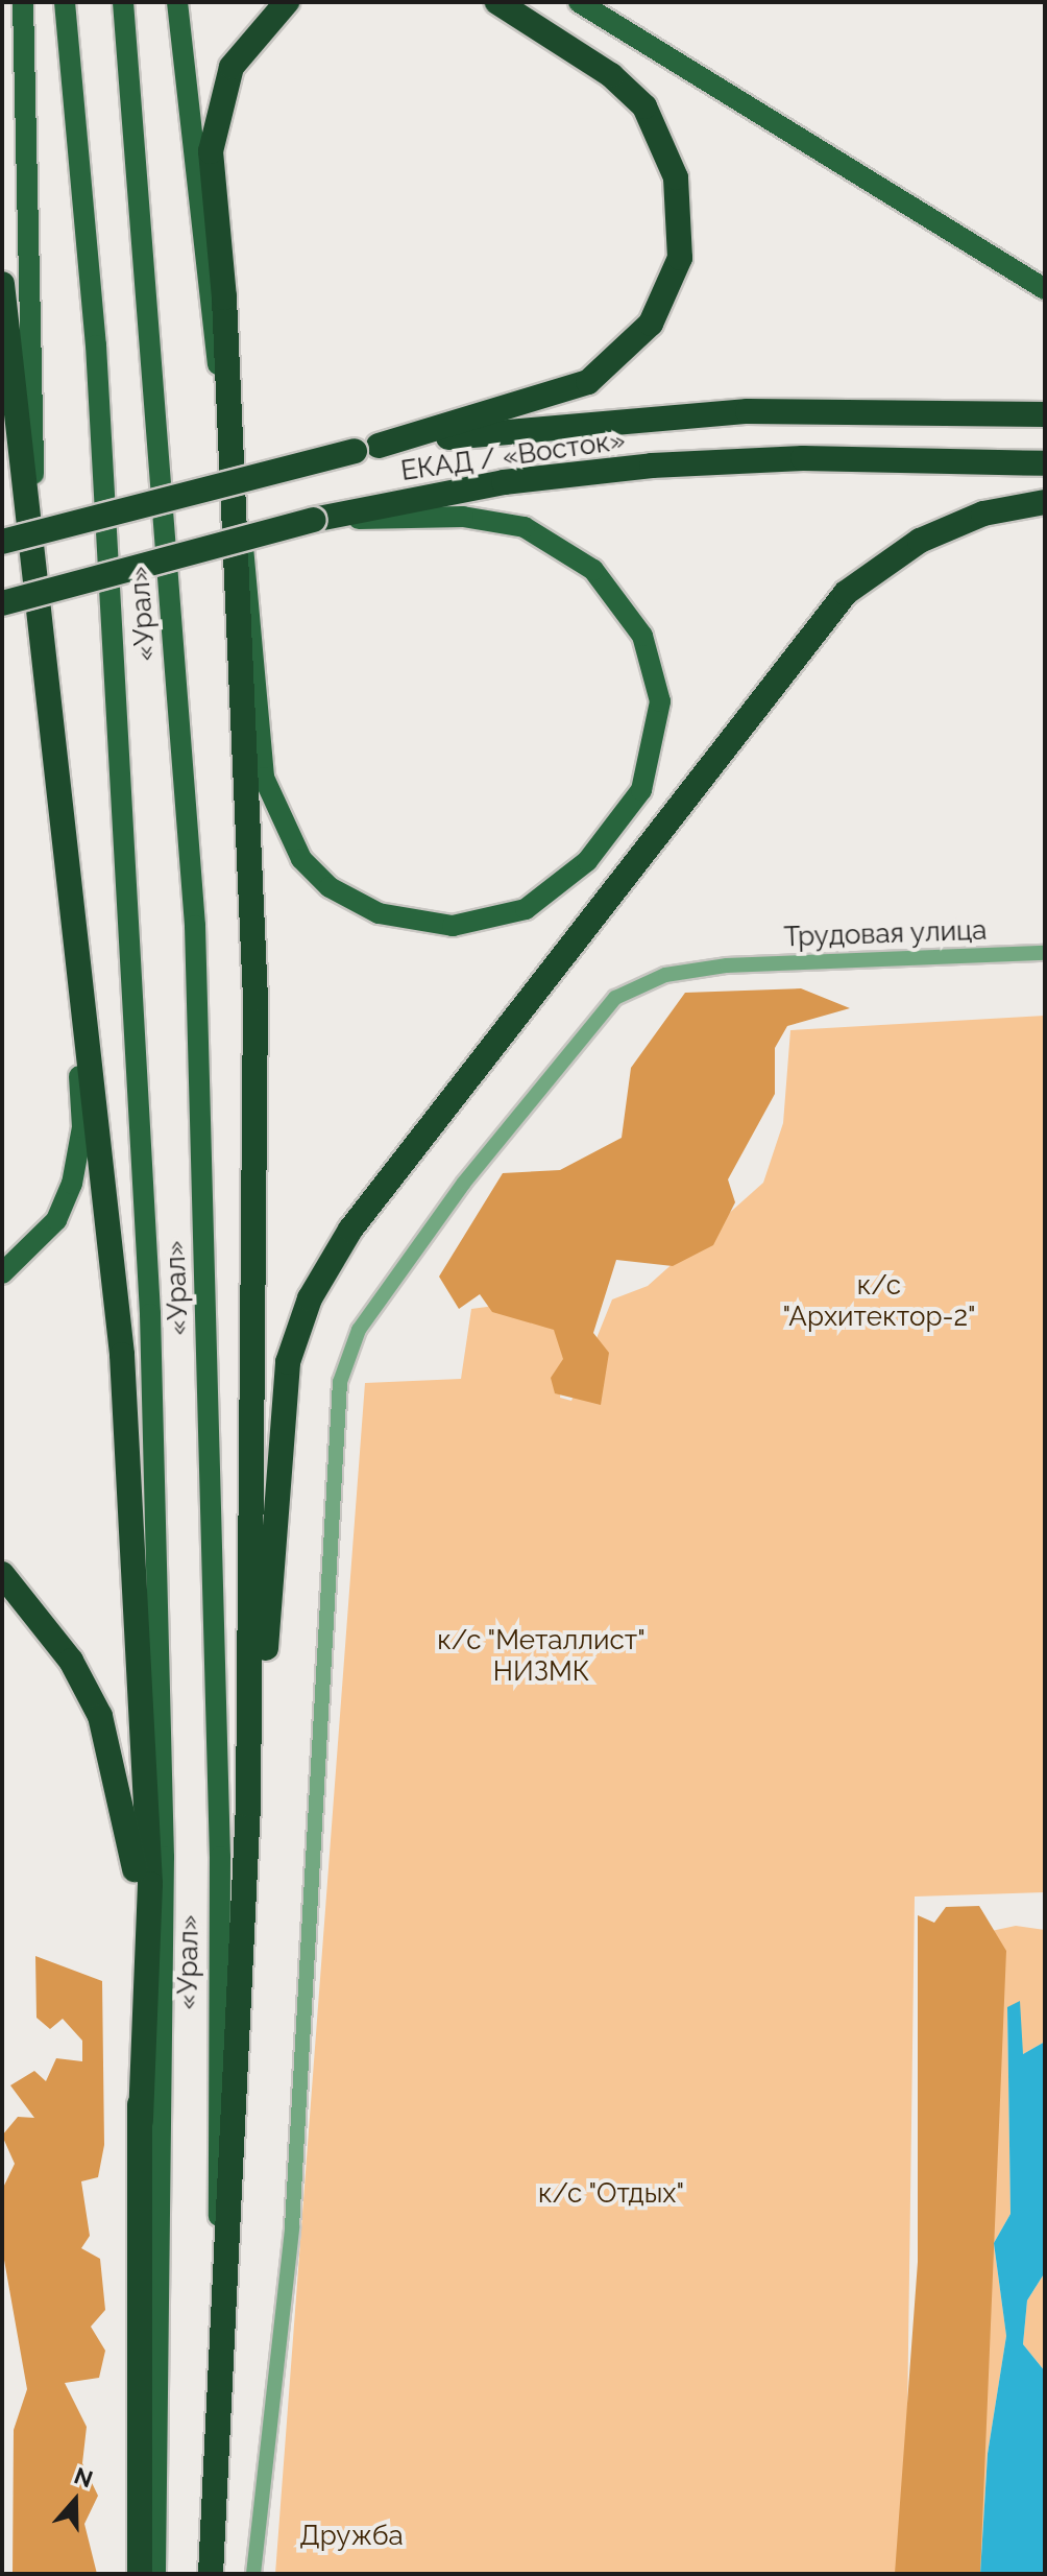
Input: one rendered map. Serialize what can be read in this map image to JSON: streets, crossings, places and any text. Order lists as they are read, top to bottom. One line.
{"streets":{"highway":["ЕКАД / «Восток»","«Урал»"],"street":["Трудовая улица"]},"parks":["к/с \"Архитектор-2\"","к/с \"Металлист\" НИЗМК","к/с \"Отдых\"","Дружба"],"north":"top"}
